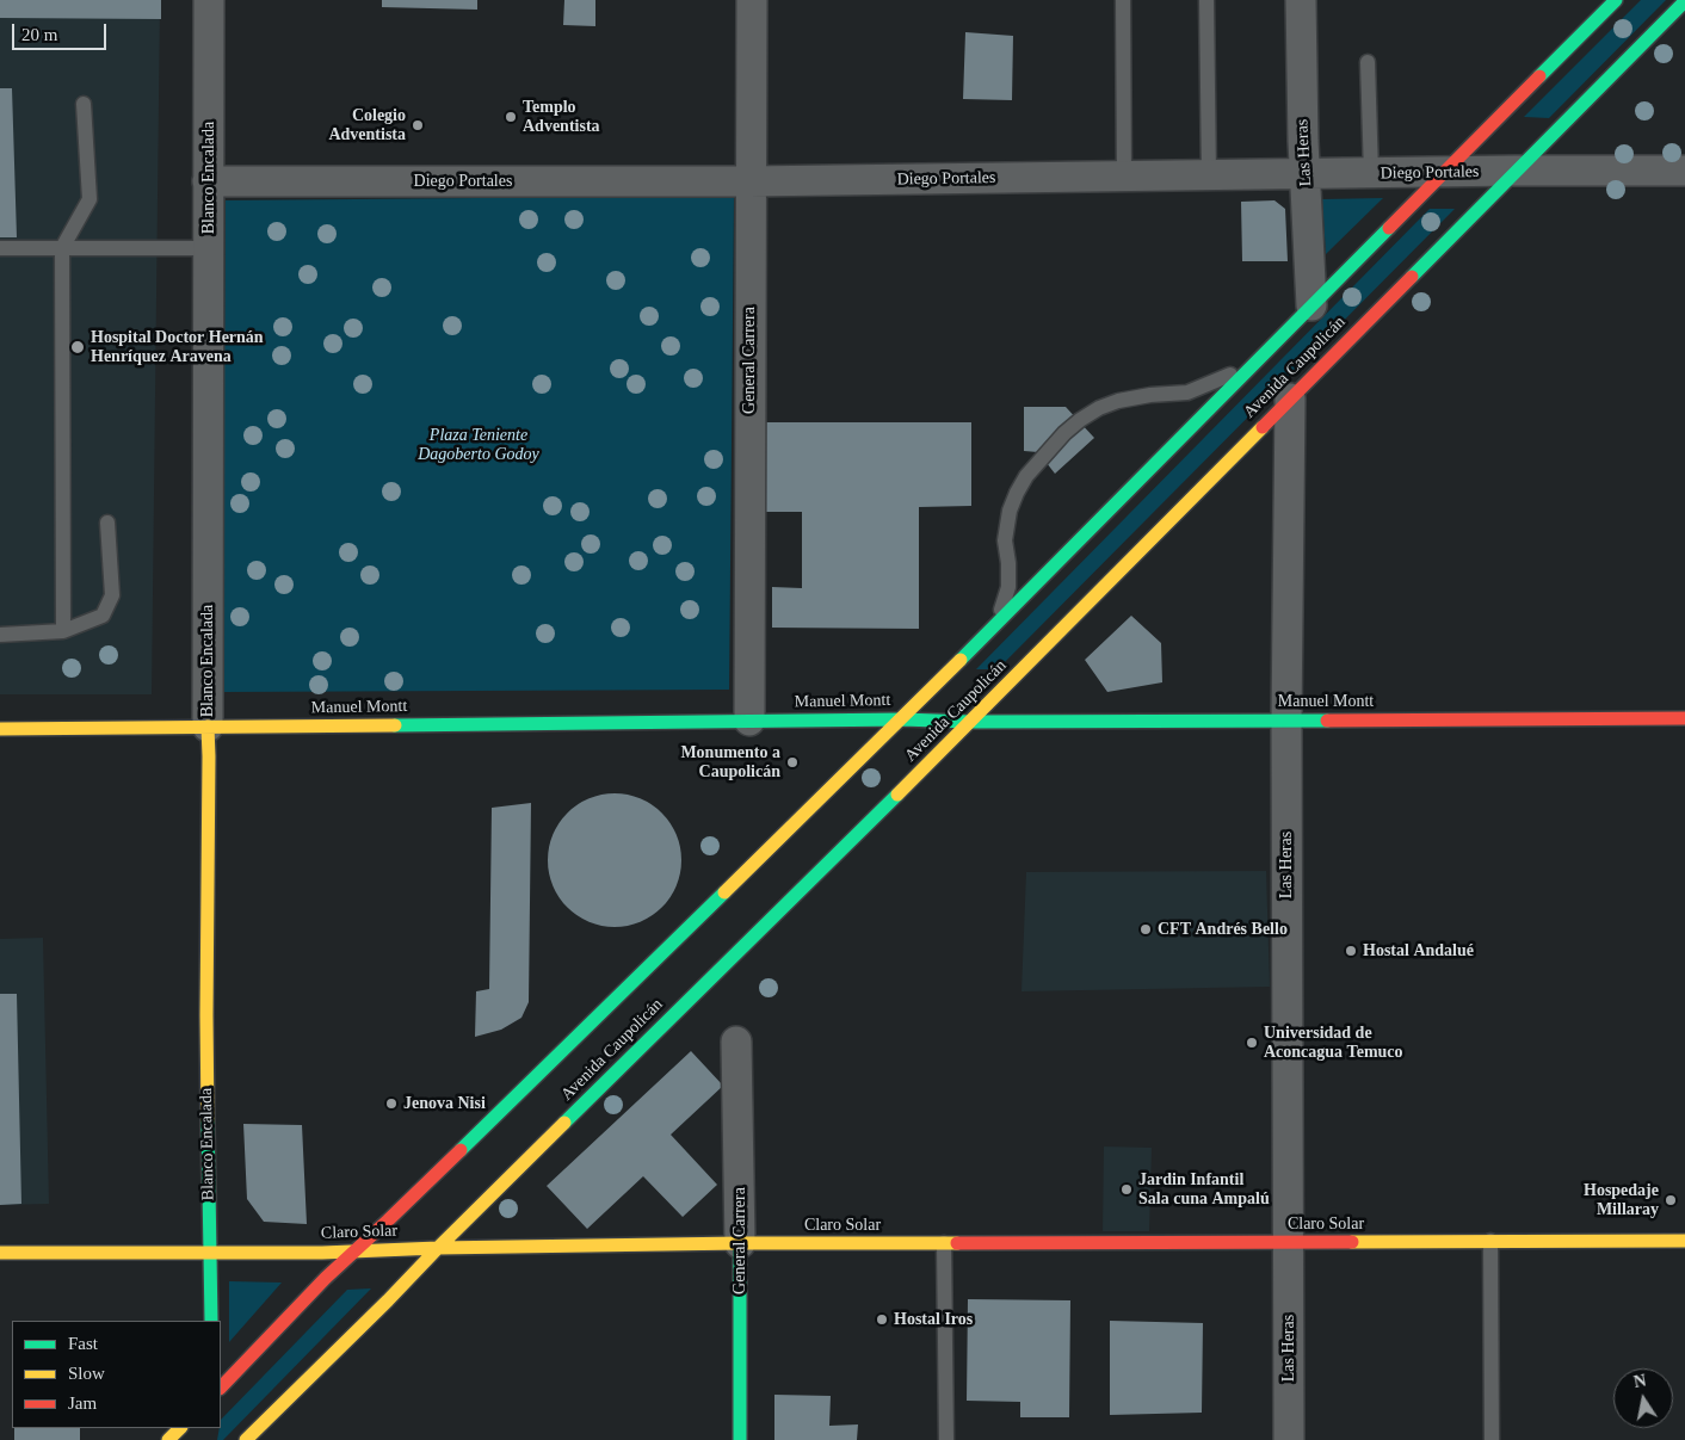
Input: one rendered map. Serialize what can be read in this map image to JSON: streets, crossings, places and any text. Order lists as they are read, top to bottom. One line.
{"streets":{"main road":["Blanco Encalada","General Carrera","Avenida Caupolicán","Manuel Montt","Claro Solar"],"street":["Las Heras","Diego Portales"]},"crossings":[["Las Heras","Diego Portales"],["Las Heras","Avenida Caupolicán"],["Las Heras","Manuel Montt"],["Las Heras","Claro Solar"],["Diego Portales","Blanco Encalada"],["Diego Portales","General Carrera"],["Diego Portales","Avenida Caupolicán"],["Blanco Encalada","Manuel Montt"],["Blanco Encalada","Claro Solar"],["General Carrera","Manuel Montt"],["General Carrera","Claro Solar"],["Avenida Caupolicán","Manuel Montt"],["Avenida Caupolicán","Claro Solar"]],"parks":["Plaza Teniente Dagoberto Godoy"],"places":["Templo Adventista","Colegio Adventista","Hospital Doctor Hernán Henríquez Aravena","Monumento a Caupolicán","CFT Andrés Bello","Hostal Andalué","Universidad de Aconcagua Temuco","Jenova Nisi","Jardin Infantil Sala cuna Ampalú","Hospedaje Millaray","Hostal Iros"],"legend":["Fast","Slow","Jam"],"scale_bar":"20 m","north":"top"}
